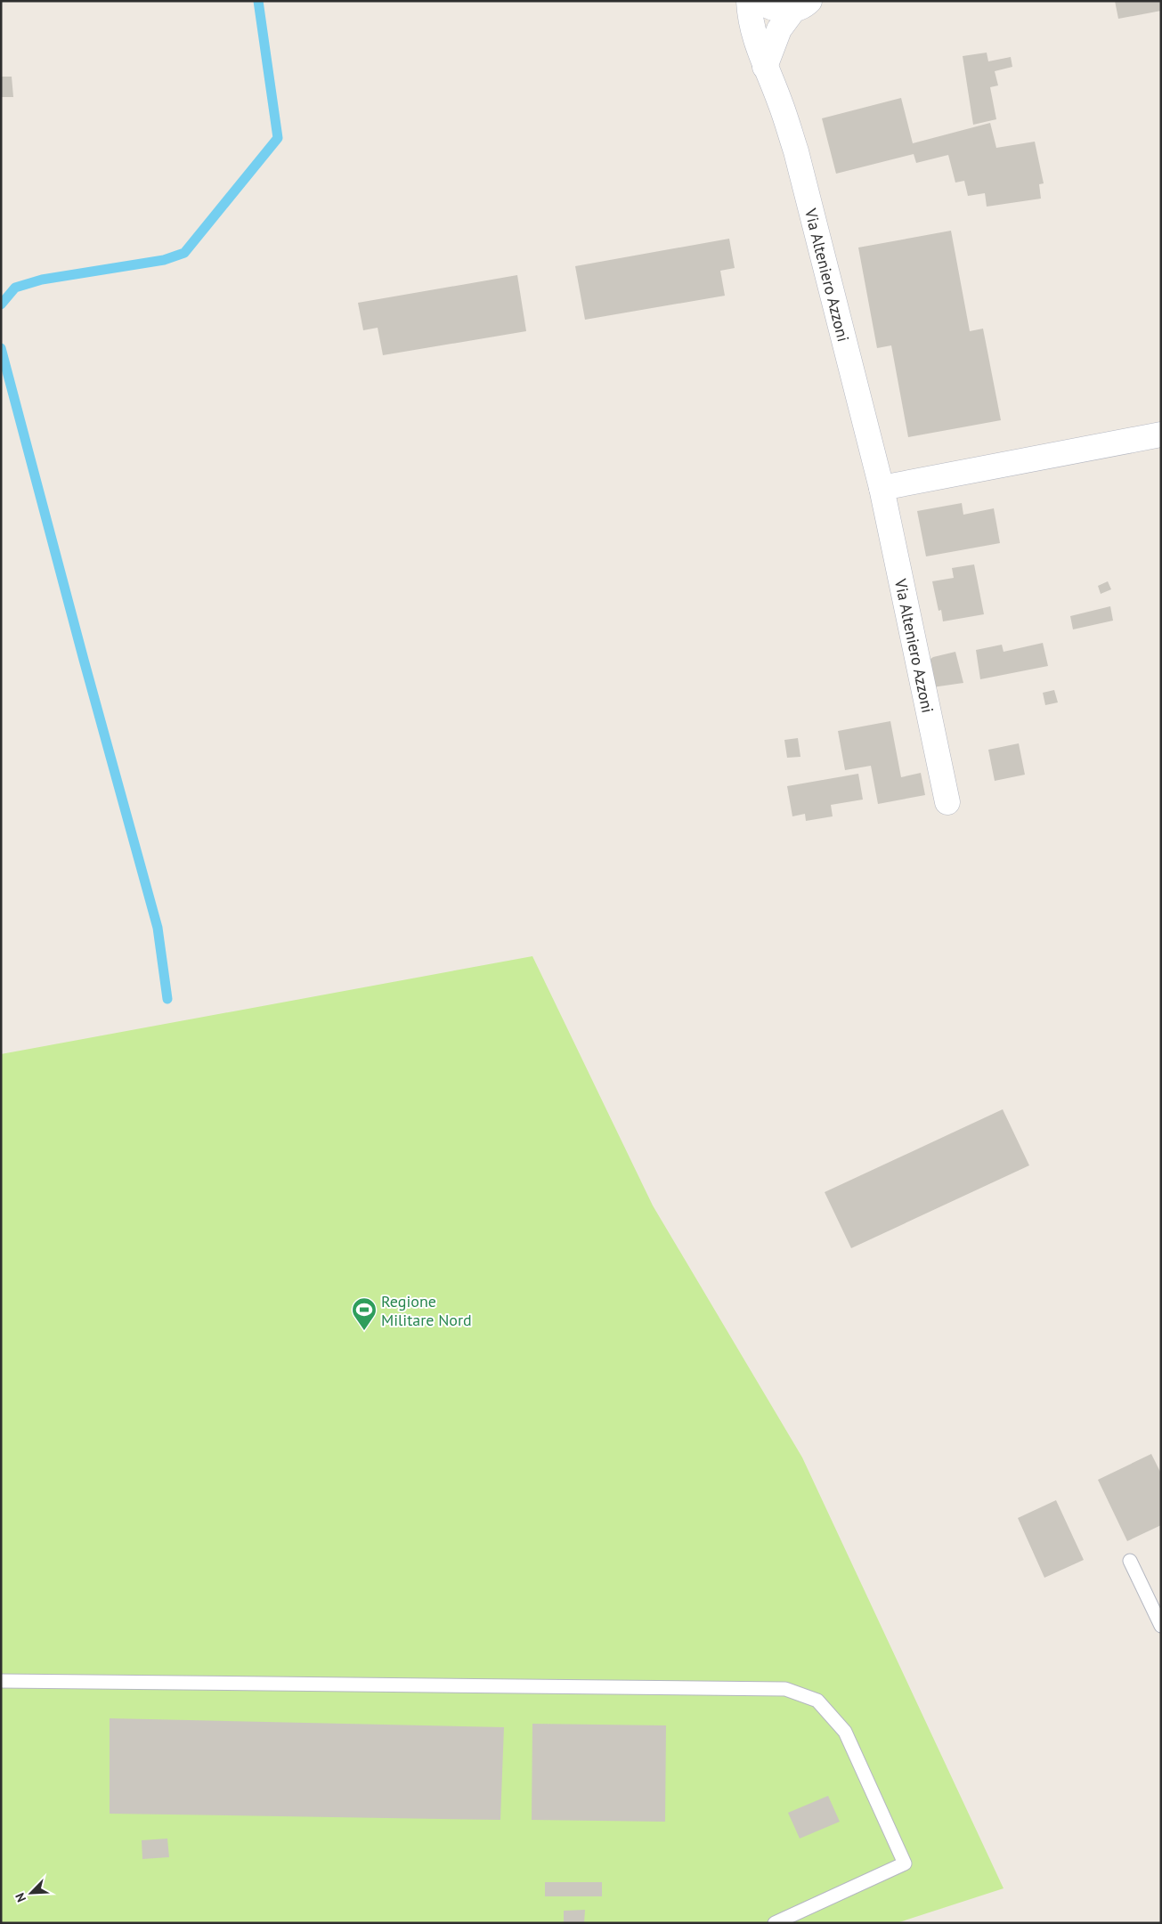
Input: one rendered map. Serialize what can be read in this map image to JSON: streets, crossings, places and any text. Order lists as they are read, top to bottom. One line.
{"streets":{"street":["Via Alteniero Azzoni"]},"places":{"sports":["Regione Militare Nord"]},"north":"bottom left"}
